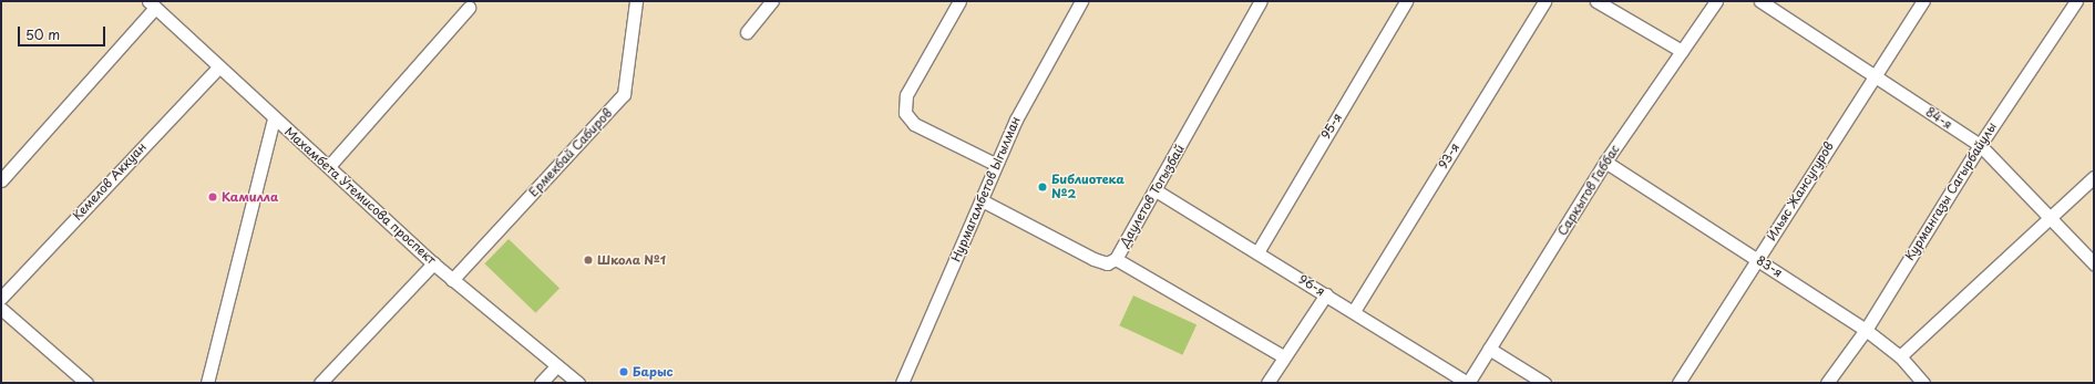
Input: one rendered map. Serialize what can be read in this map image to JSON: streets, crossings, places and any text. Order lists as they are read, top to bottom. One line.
{"streets":{"street":["84-я","95-я","Ермекбай Сабиров","93-я","Кемелов Аккуан","Нурмагамбетов Ыгылман","Саркытов Габбас","Ильяс Жансугуров","Курмангазы Сагырбайулы","Махамбета Утемисова проспект","Даулетов Тогызбай","83-я","96-я"]},"crossings":[["84-я","Ильяс Жансугуров"],["84-я","Курмангазы Сагырбайулы"],["95-я","96-я"],["Ермекбай Сабиров","Махамбета Утемисова проспект"],["93-я","96-я"],["Кемелов Аккуан","Махамбета Утемисова проспект"],["Нурмагамбетов Ыгылман","Даулетов Тогызбай"],["Саркытов Габбас","83-я"],["Саркытов Габбас","96-я"],["Ильяс Жансугуров","83-я"],["Курмангазы Сагырбайулы","83-я"],["Даулетов Тогызбай","96-я"]],"places":["Библиотека №2","Камилла","Школа №1","Барыс"],"scale_bar":"50 m"}
